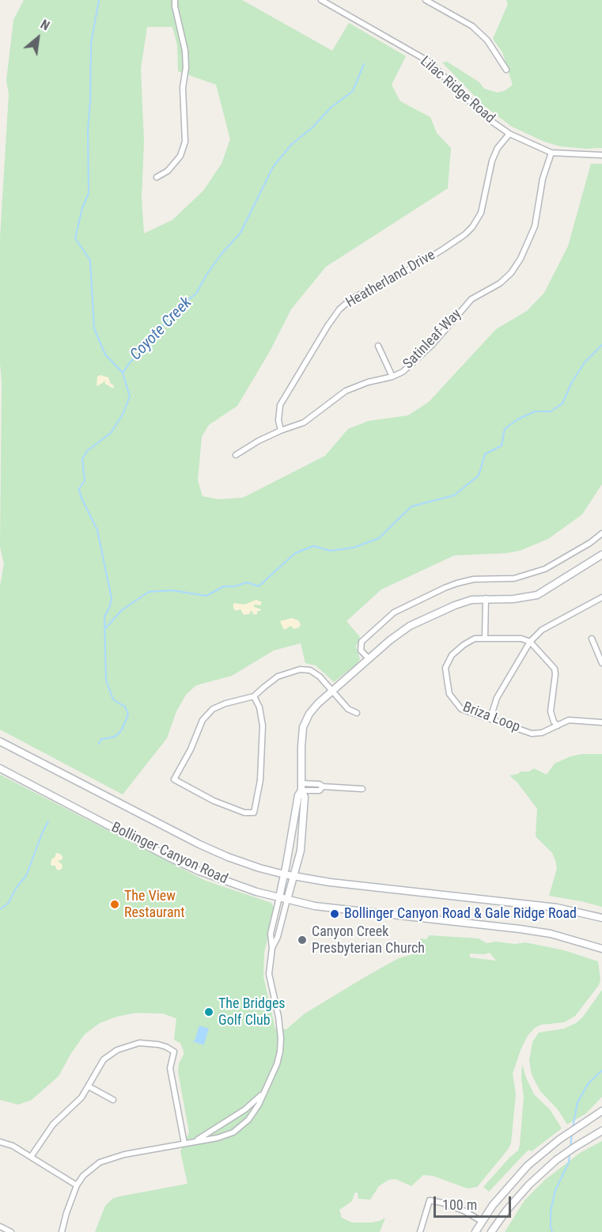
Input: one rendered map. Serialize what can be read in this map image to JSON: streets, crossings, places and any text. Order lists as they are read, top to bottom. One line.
{"streets":{"main road":["Bollinger Canyon Road"],"street":["Lilac Ridge Road","Heatherland Drive","Satinleaf Way","Briza Loop"]},"crossings":[["Lilac Ridge Road","Heatherland Drive"],["Lilac Ridge Road","Satinleaf Way"],["Heatherland Drive","Satinleaf Way"]],"water":["Coyote Creek"],"places":["The View Restaurant","Bollinger Canyon Road & Gale Ridge Road","Canyon Creek Presbyterian Church","The Bridges Golf Club"],"scale_bar":"100 m","north":"top right"}
